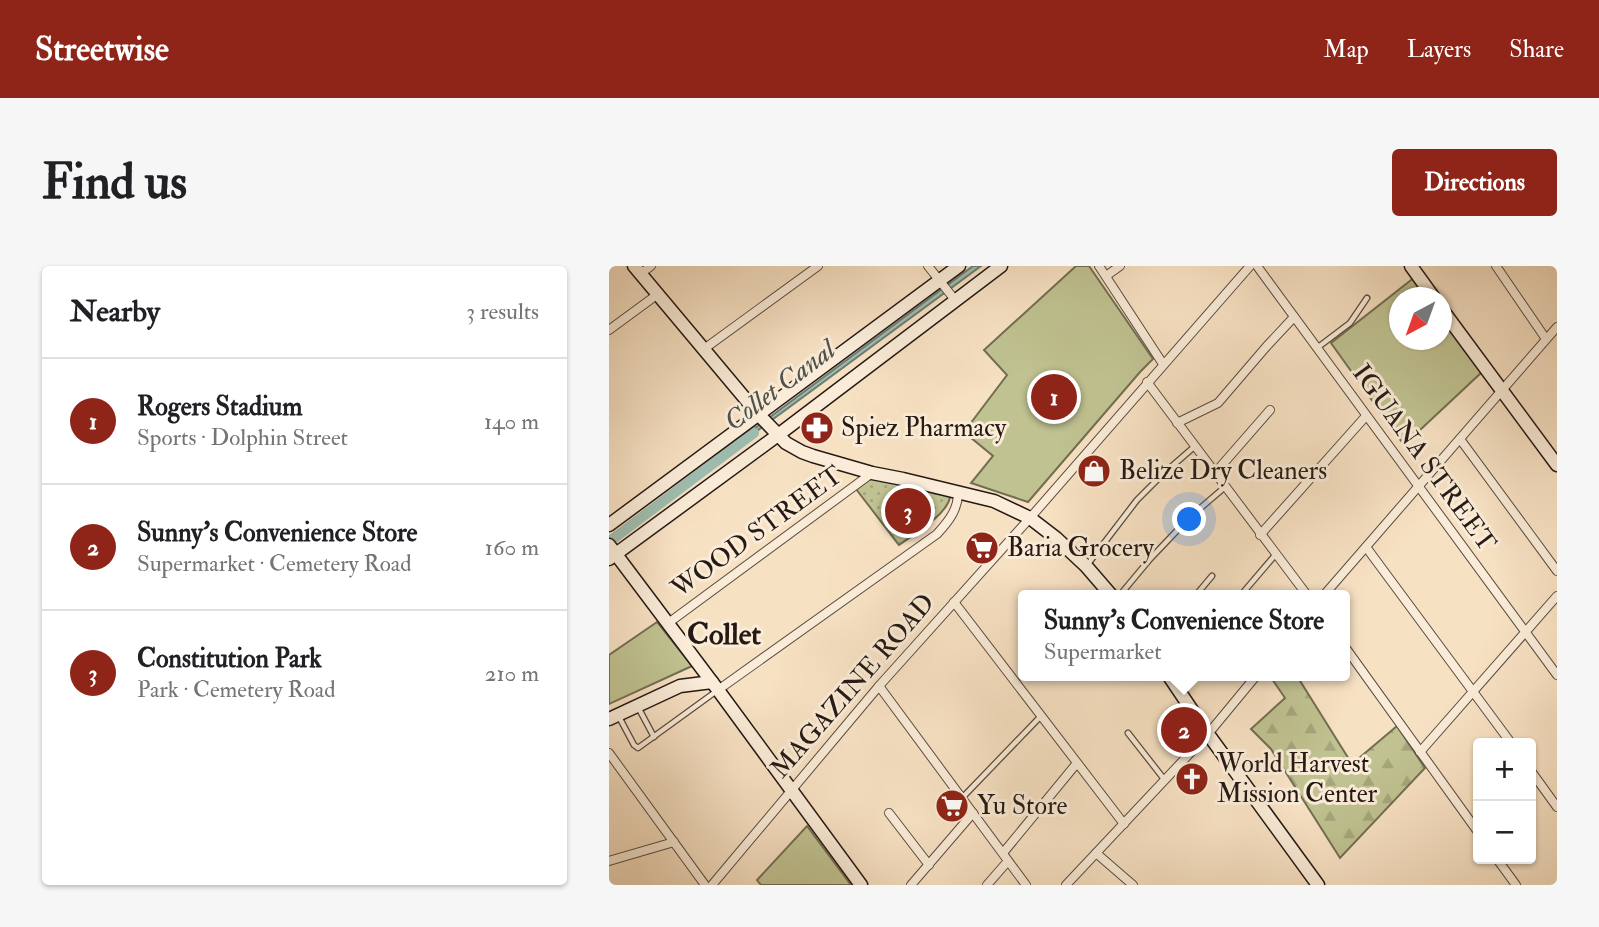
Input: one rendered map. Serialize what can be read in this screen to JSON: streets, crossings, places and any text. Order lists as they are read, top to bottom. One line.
{"streets":{"street":["IGUANA STREET","WOOD STREET","MAGAZINE ROAD"]},"districts":["Collet"],"water":["Collet Canal"],"places":{"pharmacy":["Spiez Pharmacy"],"shop":["Belize Dry Cleaners"],"supermarket":["Baria Grocery","Yu Store"],"church":["World Harvest Mission Center"]},"north":"bottom left","page":{"header":"Streetwise","nav":["Map","Layers","Share"],"buttons":"Directions","title":"Find us","heading":["Nearby","3 results"],"list":[{"mark":"1","name":"Rogers Stadium","note":"Sports · Dolphin Street","value":"140 m"},{"mark":"2","name":"Sunny's Convenience Store","note":"Supermarket · Cemetery Road","value":"160 m"},{"mark":"3","name":"Constitution Park","note":"Park · Cemetery Road","value":"210 m"}],"pins":["1","3","2"],"popup":["Sunny's Convenience Store","Supermarket"],"map_buttons":["+","−"]}}
